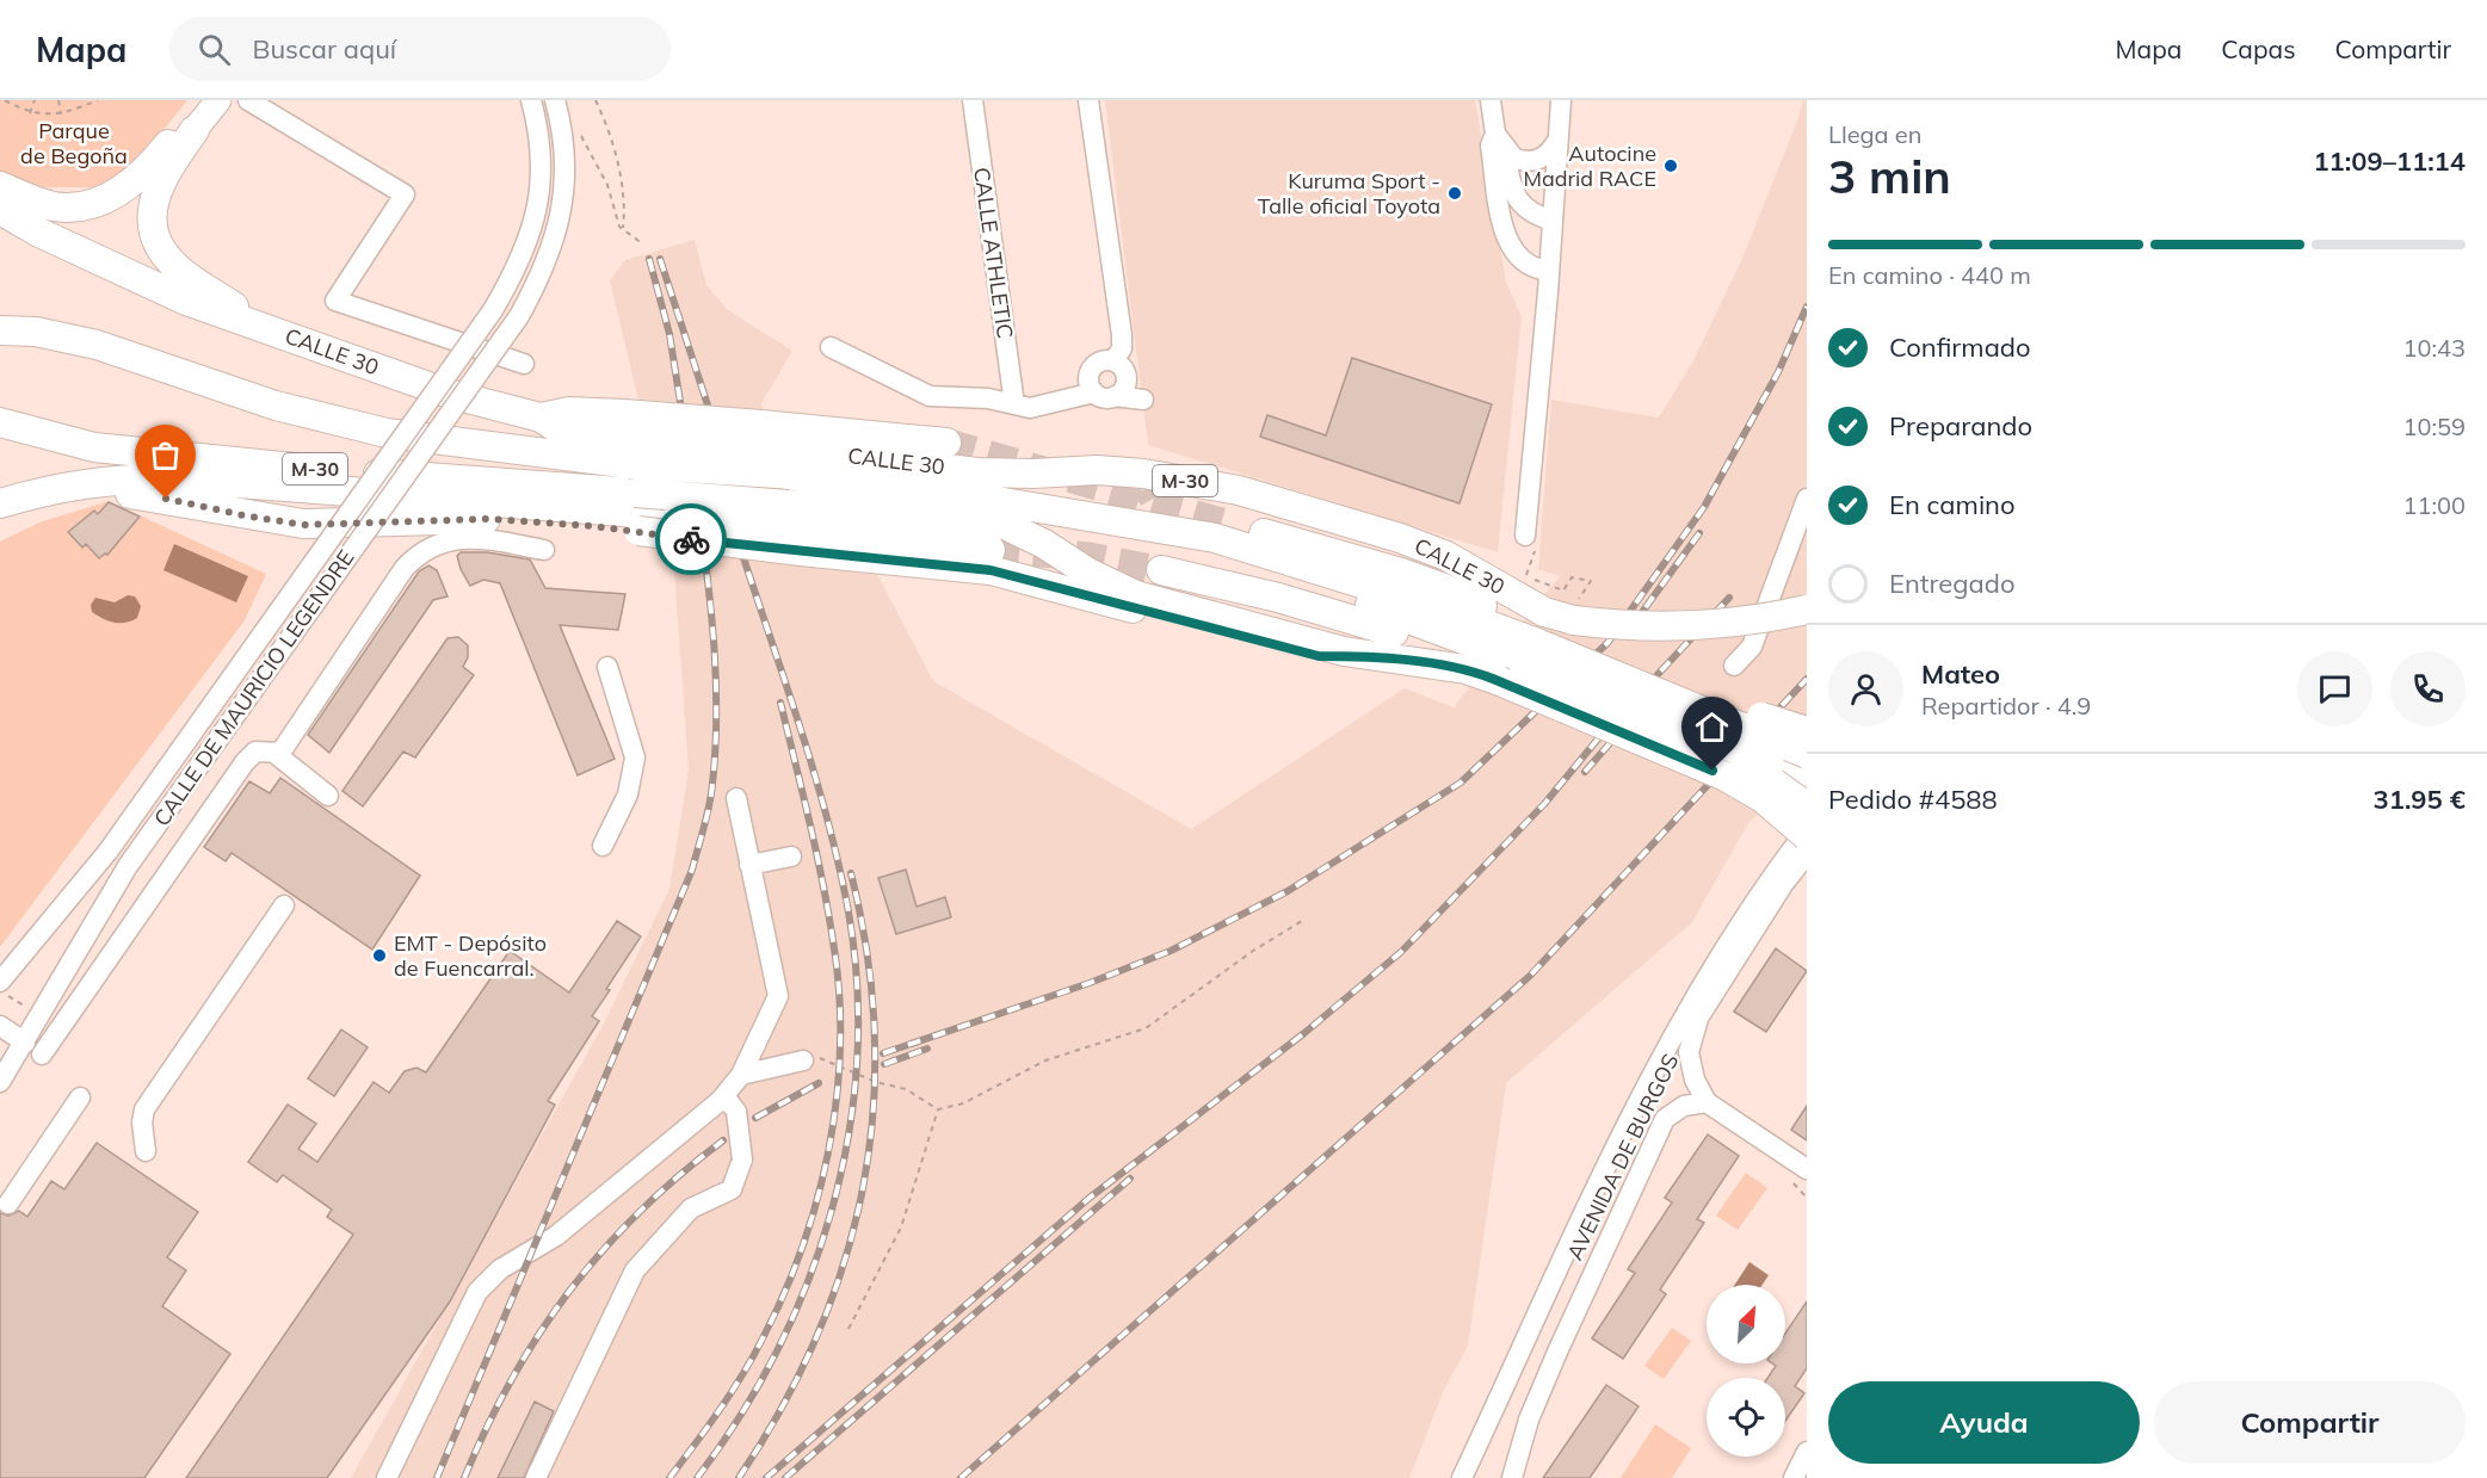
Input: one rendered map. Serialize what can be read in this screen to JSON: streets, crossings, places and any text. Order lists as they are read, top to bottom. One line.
{"streets":{"highway":["CALLE 30","M-30"],"street":["CALLE ATHLETIC","CALLE DE MAURICIO LEGENDRE","AVENIDA DE BURGOS"]},"parks":["Parque de Begoña"],"places":["Autocine Madrid RACE","Kuruma Sport - Talle oficial Toyota","EMT - Depósito de Fuencarral."],"north":"top right","page":{"header":"Mapa","search":"Buscar aquí","nav":["Mapa","Capas","Compartir"],"heading":["3 min","Llega en","11:09–11:14"],"panel":["Mateo","Repartidor · 4.9","Pedido #4588","31.95 €"],"bar":"En camino · 440 m","list":[["Confirmado","10:43"],["Preparando","10:59"],["En camino","11:00"],"Entregado"],"buttons":["Ayuda","Compartir"]}}
